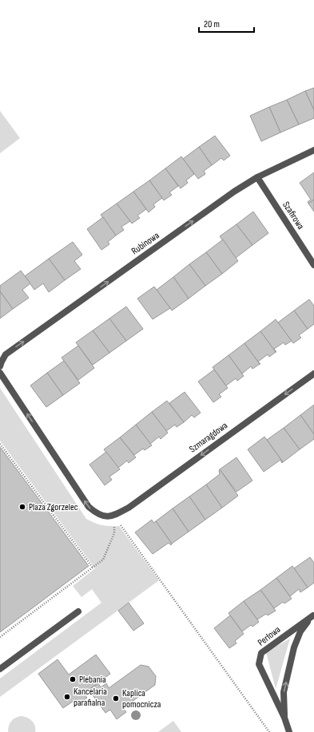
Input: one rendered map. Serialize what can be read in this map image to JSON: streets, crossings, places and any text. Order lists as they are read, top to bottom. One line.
{"streets":{"street":["Szafirowa","Rubinowa","Szmaragdowa","Perłowa"]},"crossings":[["Szafirowa","Rubinowa"]],"one_way":["Rubinowa","Szmaragdowa","Perłowa"],"places":["Plaza Zgorzelec","Plebania","Kancelaria parafialna","Kaplica pomocnicza"],"scale_bar":"20 m"}
